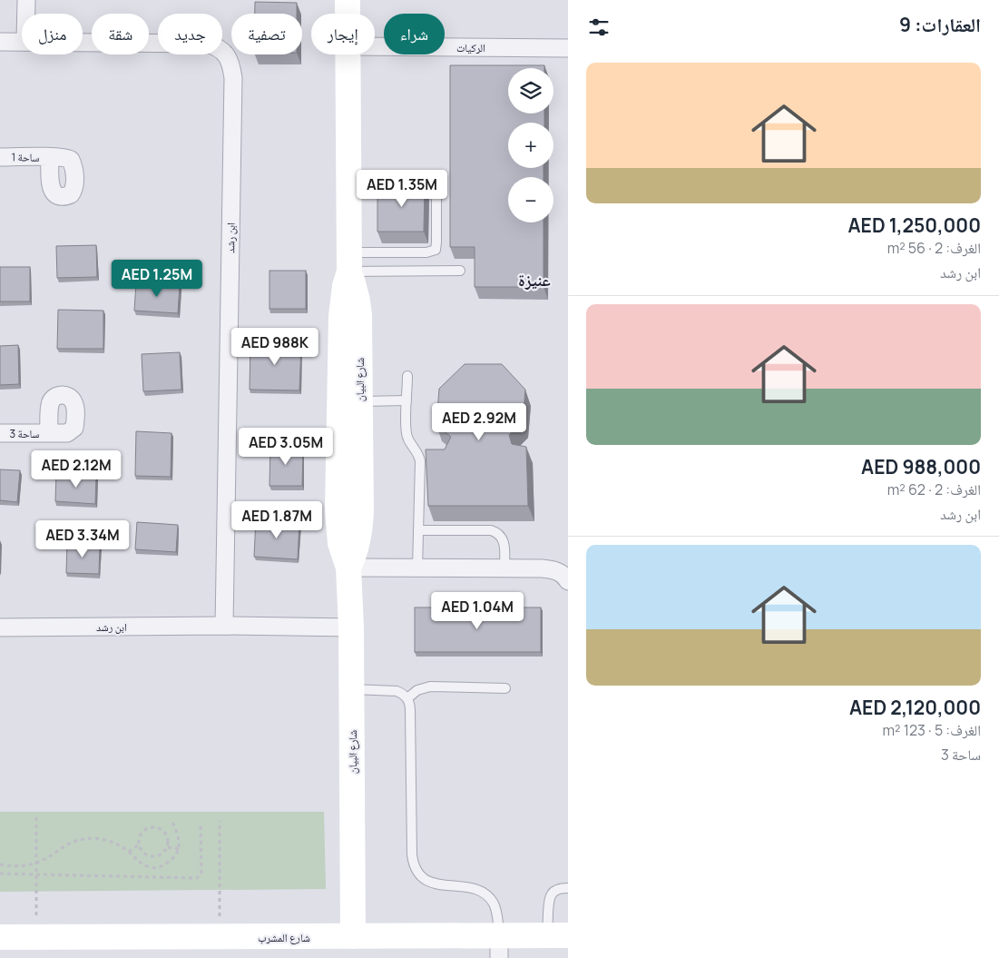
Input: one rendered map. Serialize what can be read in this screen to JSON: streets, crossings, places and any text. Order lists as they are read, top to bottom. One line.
{"streets":{"street":["الركيات","ساحة 1","ابن رشد","شارع البيان","ساحة 3","شارع المشرب"]},"crossings":[["ابن رشد","شارع البيان"],["شارع البيان","شارع المشرب"]],"districts":["عنيزة"],"page":{"heading":"العقارات: 9","chip":["شراء","إيجار","تصفية","جديد","شقة","منزل"],"list":[{"name":"AED 1,250,000","note":"الغرف: 2 · 56 m² · ابن رشد"},{"name":"AED 988,000","note":"الغرف: 2 · 62 m² · ابن رشد"},{"name":"AED 2,120,000","note":"الغرف: 5 · 123 m² · ساحة 3"}],"map_buttons":["+","−"],"price":["AED 1.35M","AED 1.25M","AED 988K","AED 2.92M","AED 3.05M","AED 2.12M","AED 1.87M","AED 3.34M","AED 1.04M"]}}
